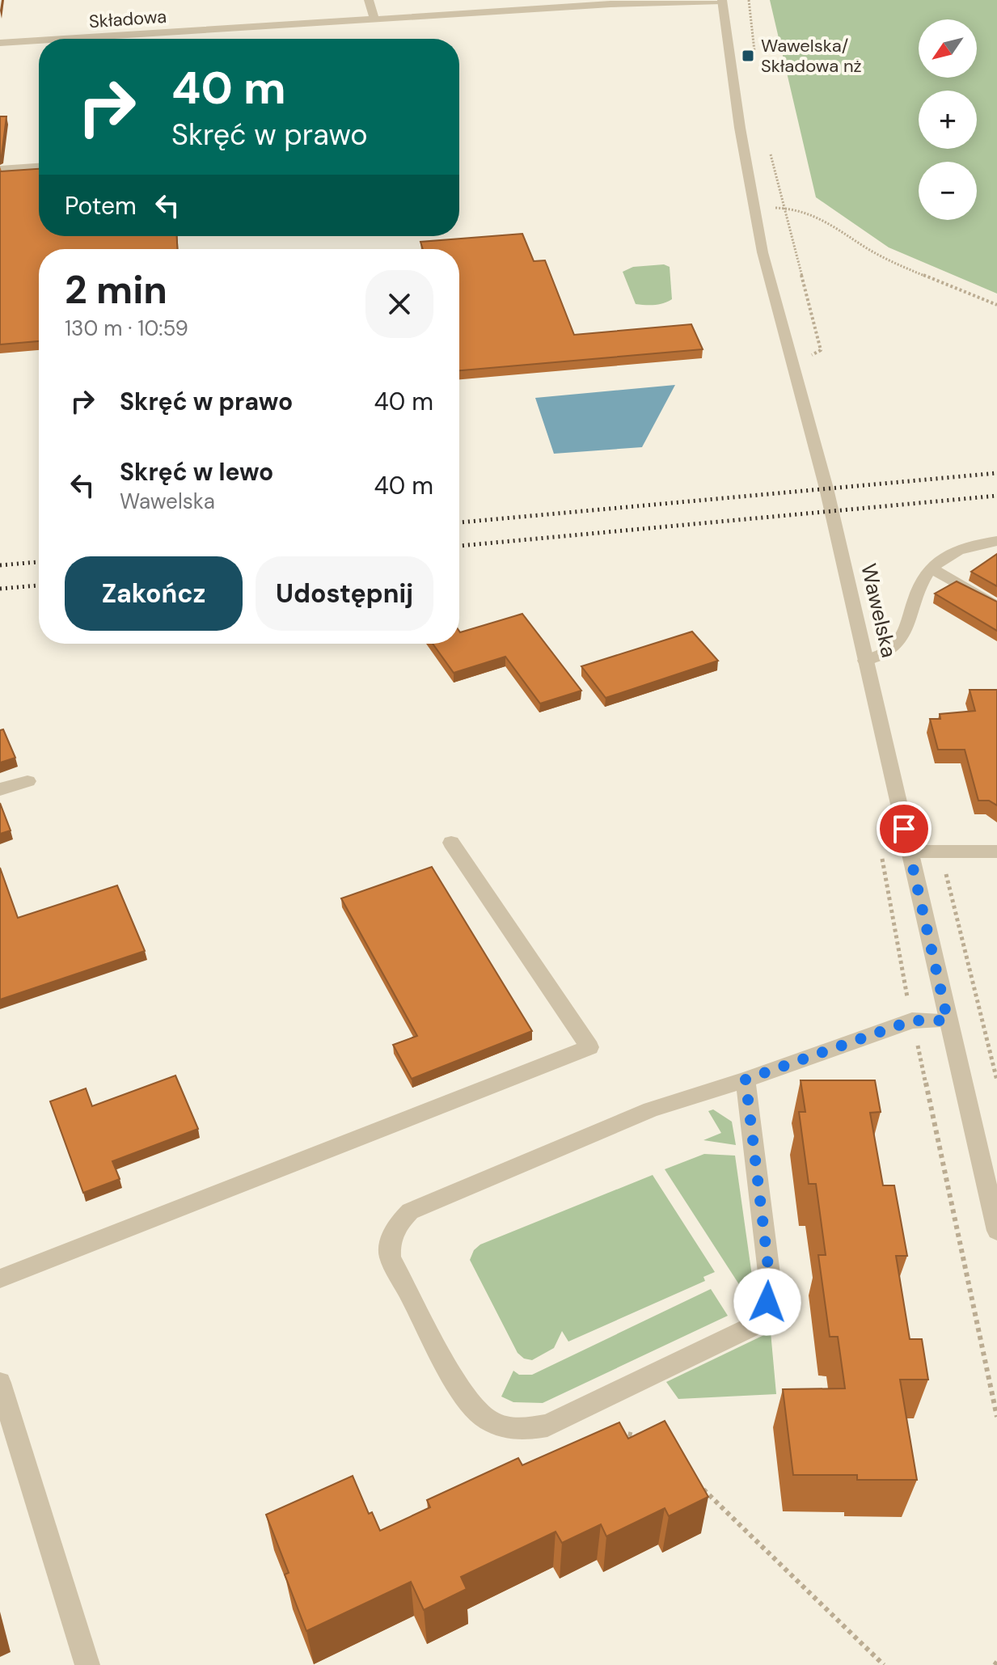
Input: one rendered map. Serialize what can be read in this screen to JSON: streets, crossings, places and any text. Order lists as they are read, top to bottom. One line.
{"streets":{"street":["Składowa","Wawelska"]},"crossings":[["Składowa","Wawelska"]],"places":{"transit":["Wawelska/ Składowa nż"]},"north":"bottom left","page":{"map_buttons":["+","−"],"turn":["40 m","Skręć w prawo"],"then":"Potem","heading":["2 min","130 m · 10:59"],"list":[{"name":"Skręć w prawo","value":"40 m"},{"name":"Skręć w lewo","note":"Wawelska","value":"40 m"}],"buttons":["Zakończ","Udostępnij"]}}
